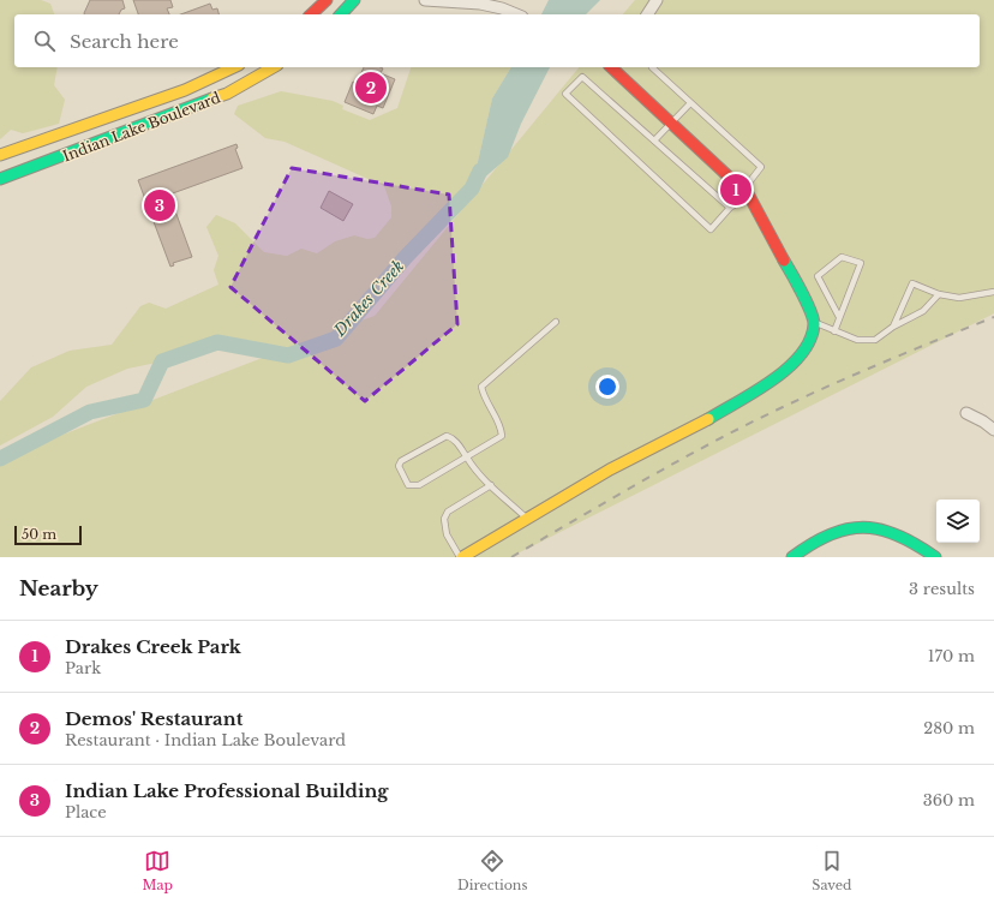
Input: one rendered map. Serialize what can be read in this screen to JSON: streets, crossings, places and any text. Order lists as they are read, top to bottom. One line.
{"streets":{"street":["Indian Lake Boulevard"]},"water":["Drakes Creek"],"scale_bar":"50 m","page":{"search":"Search here","pins":["2","1","3"],"scale":"50 m","heading":["Nearby","3 results"],"list":[{"mark":"1","name":"Drakes Creek Park","note":"Park","value":"170 m"},{"mark":"2","name":"Demos' Restaurant","note":"Restaurant · Indian Lake Boulevard","value":"280 m"},{"mark":"3","name":"Indian Lake Professional Building","note":"Place","value":"360 m"}],"nav":["Map","Directions","Saved"]}}
